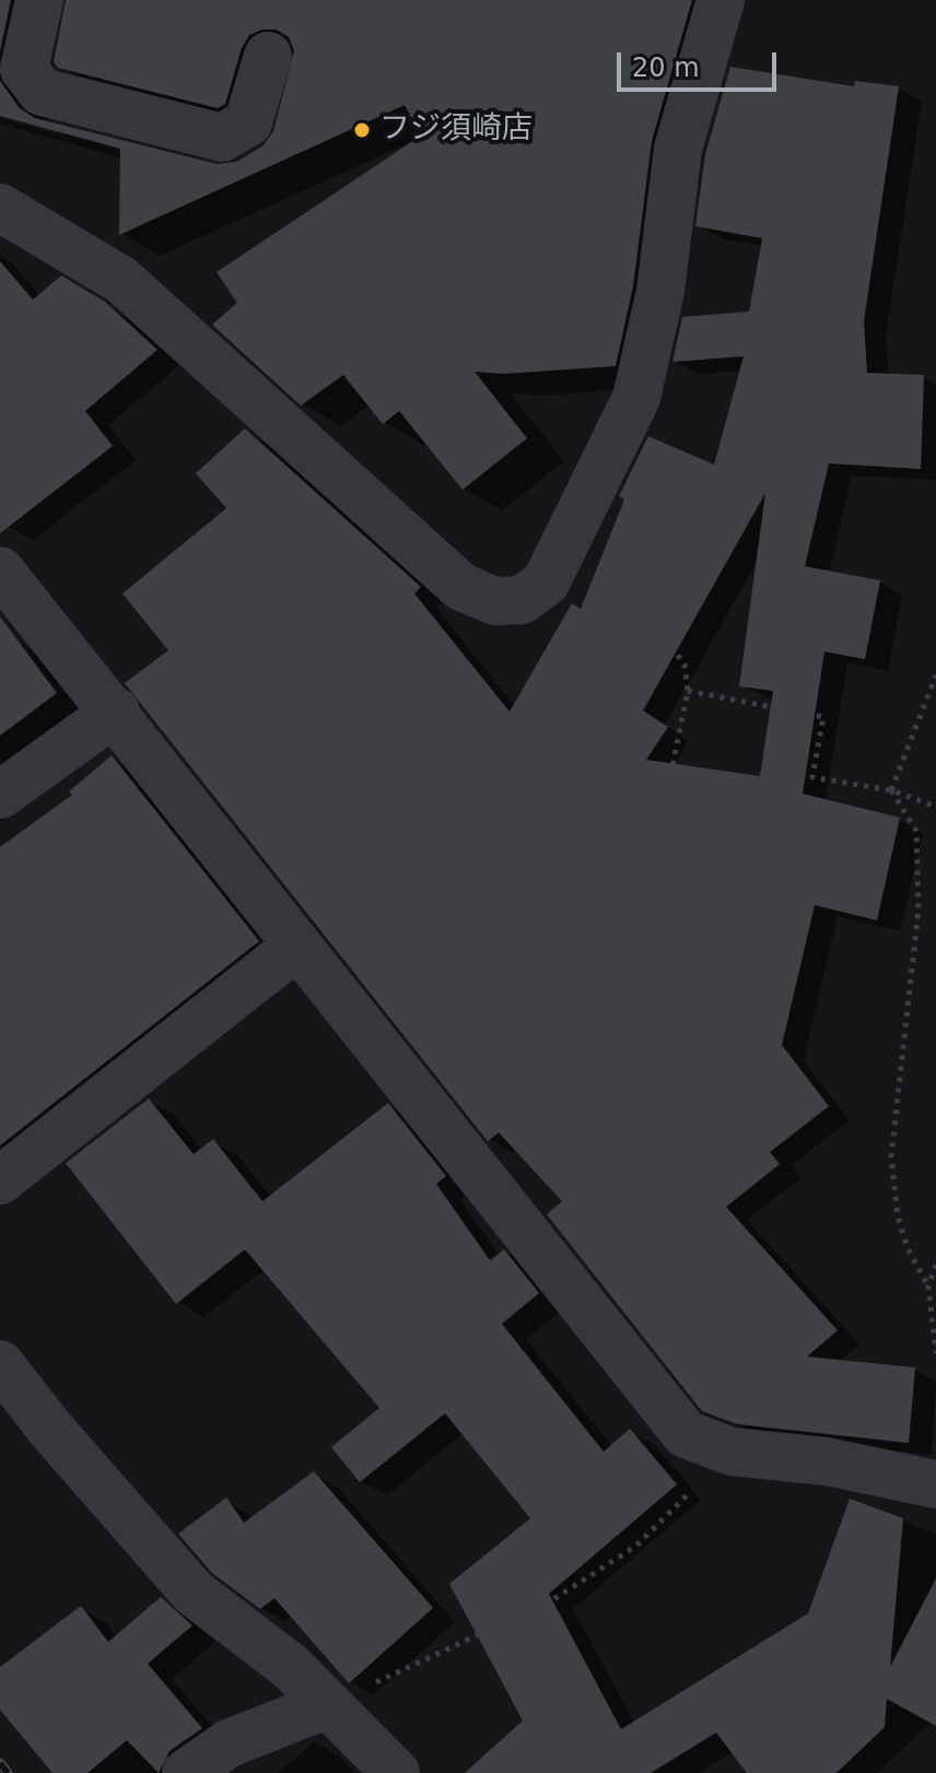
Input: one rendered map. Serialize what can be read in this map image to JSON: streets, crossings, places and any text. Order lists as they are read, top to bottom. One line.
{"places":["フジ須崎店"],"scale_bar":"20 m"}
